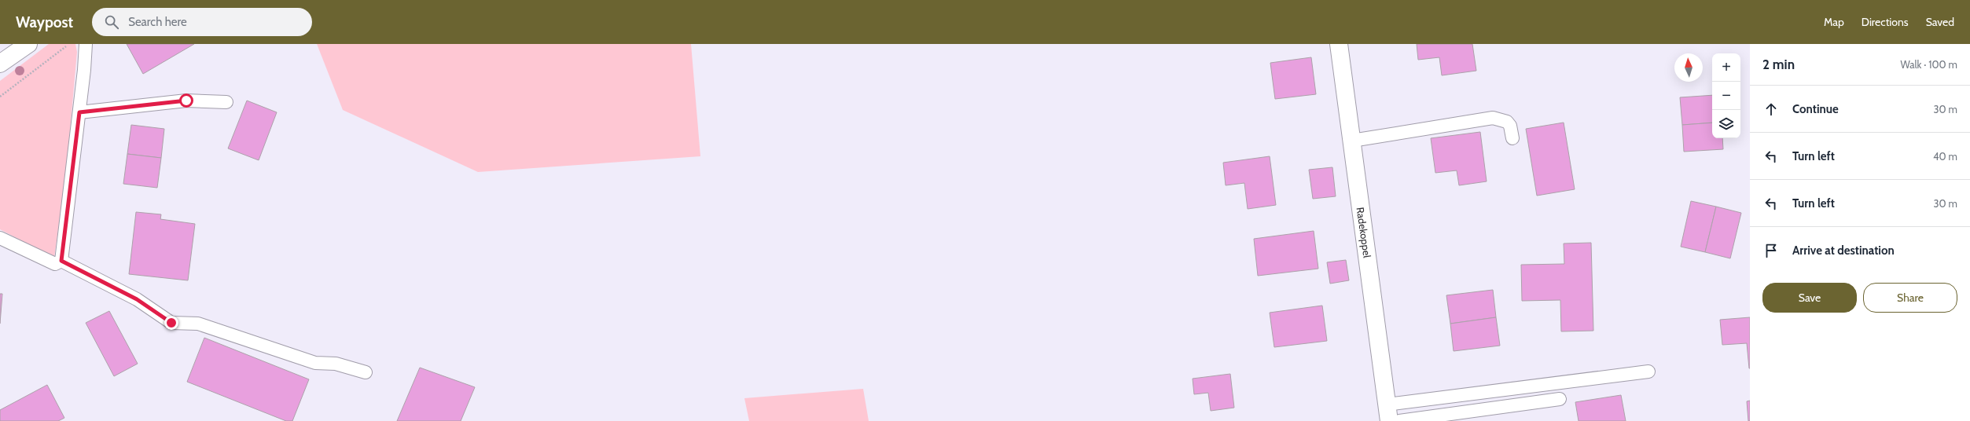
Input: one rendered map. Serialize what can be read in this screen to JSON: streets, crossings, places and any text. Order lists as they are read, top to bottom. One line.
{"streets":{"street":["Radekoppel"]},"north":"top","page":{"header":"Waypost","search":"Search here","nav":["Map","Directions","Saved"],"heading":["2 min","Walk · 100 m"],"map_buttons":["+","−"],"list":[["Continue","30 m"],["Turn left","40 m"],["Turn left","30 m"],"Arrive at destination"],"buttons":["Save","Share"]}}
